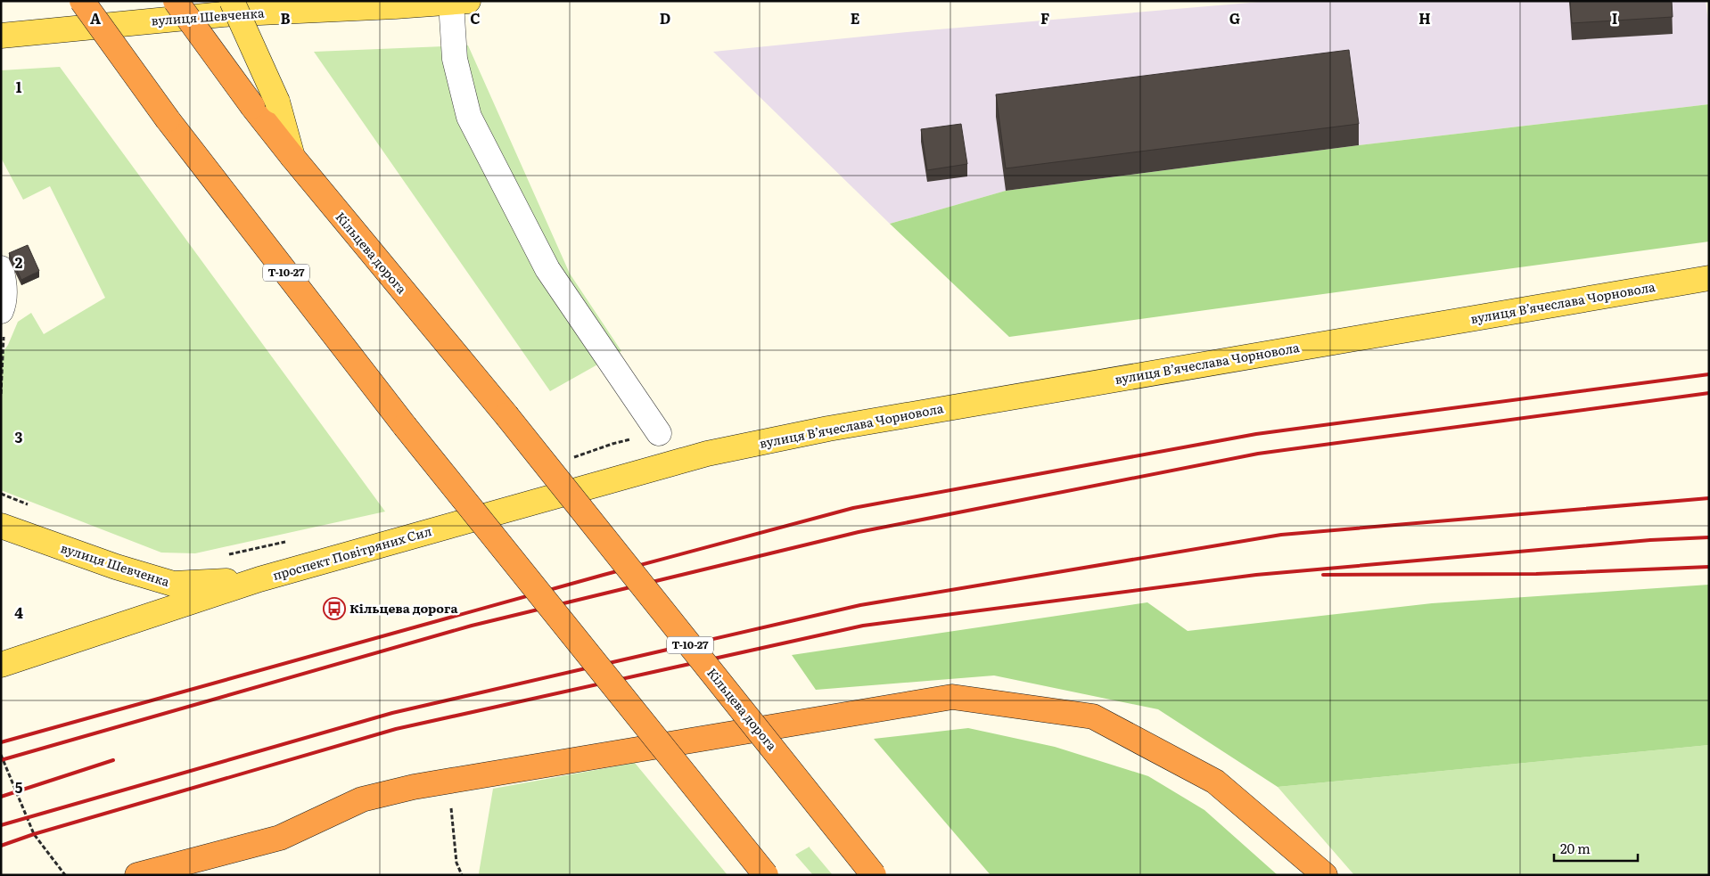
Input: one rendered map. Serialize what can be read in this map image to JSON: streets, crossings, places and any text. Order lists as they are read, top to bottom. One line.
{"streets":{"highway":["Кільцева дорога","Т-10-27"],"main road":["вулиця Шевченка","вулиця Вʼячеслава Чорновола","проспект Повітряних Сил"]},"crossings":[["вулиця Шевченка","проспект Повітряних Сил"],["вулиця Вʼячеслава Чорновола","проспект Повітряних Сил"]],"places":{"bus stop":["Кільцева дорога"]},"scale_bar":"20 m","grid":{"columns":["A","B","C","D","E","F","G","H","I"],"rows":["1","2","3","4","5"]}}
